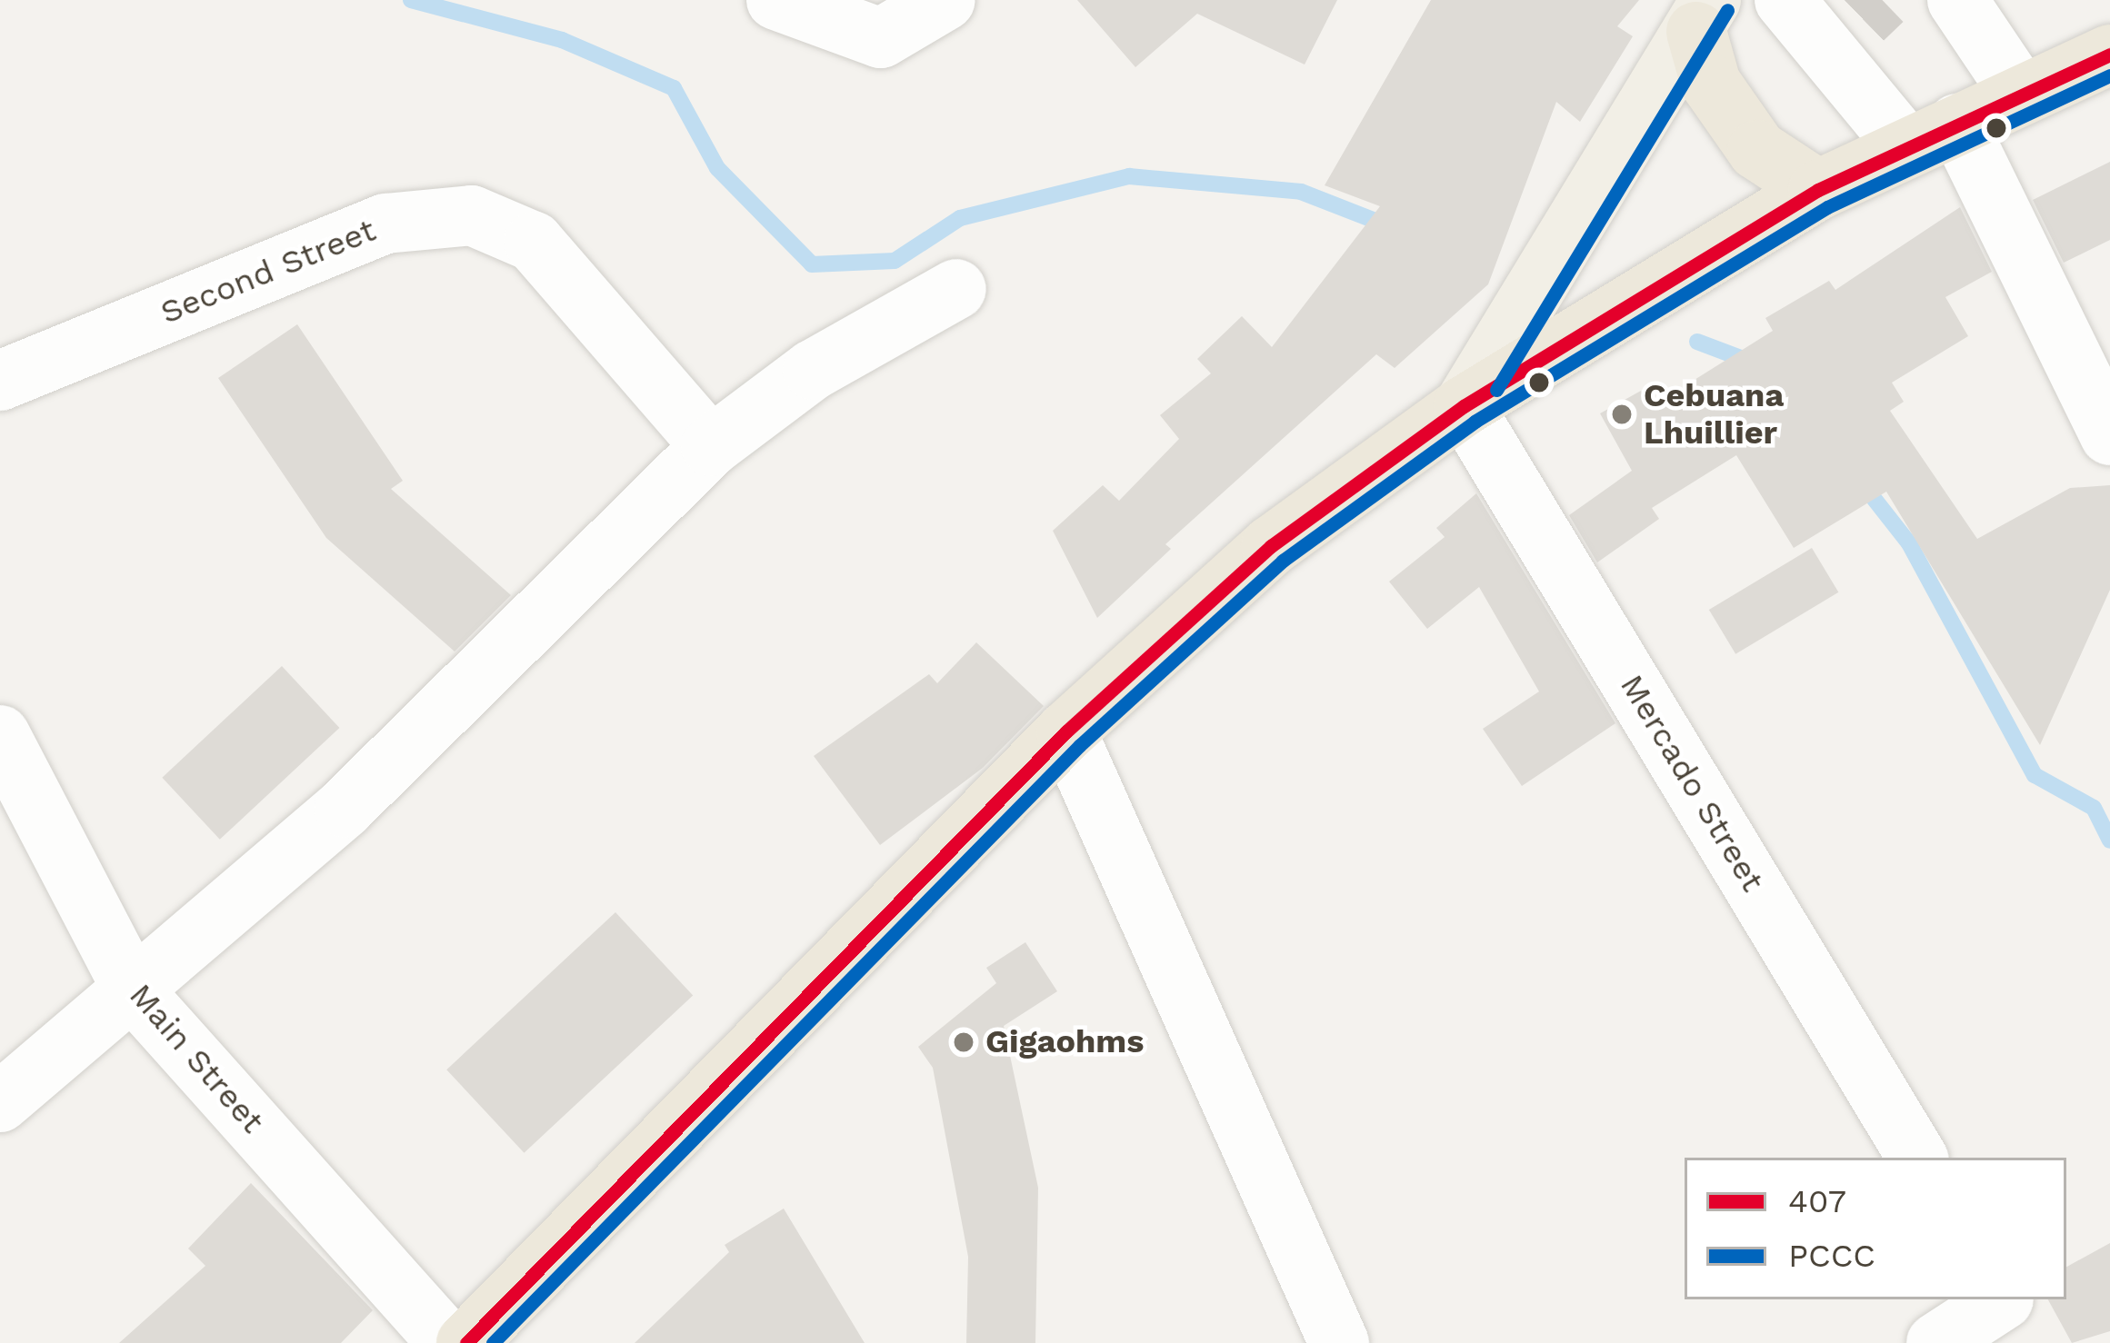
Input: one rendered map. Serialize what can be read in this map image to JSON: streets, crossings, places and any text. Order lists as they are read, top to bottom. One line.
{"streets":{"street":["Second Street","Mercado Street","Main Street"]},"places":["Cebuana Lhuillier","Gigaohms"],"lines":["transit line PCCC","transit line 407"],"legend":["407","PCCC"]}
